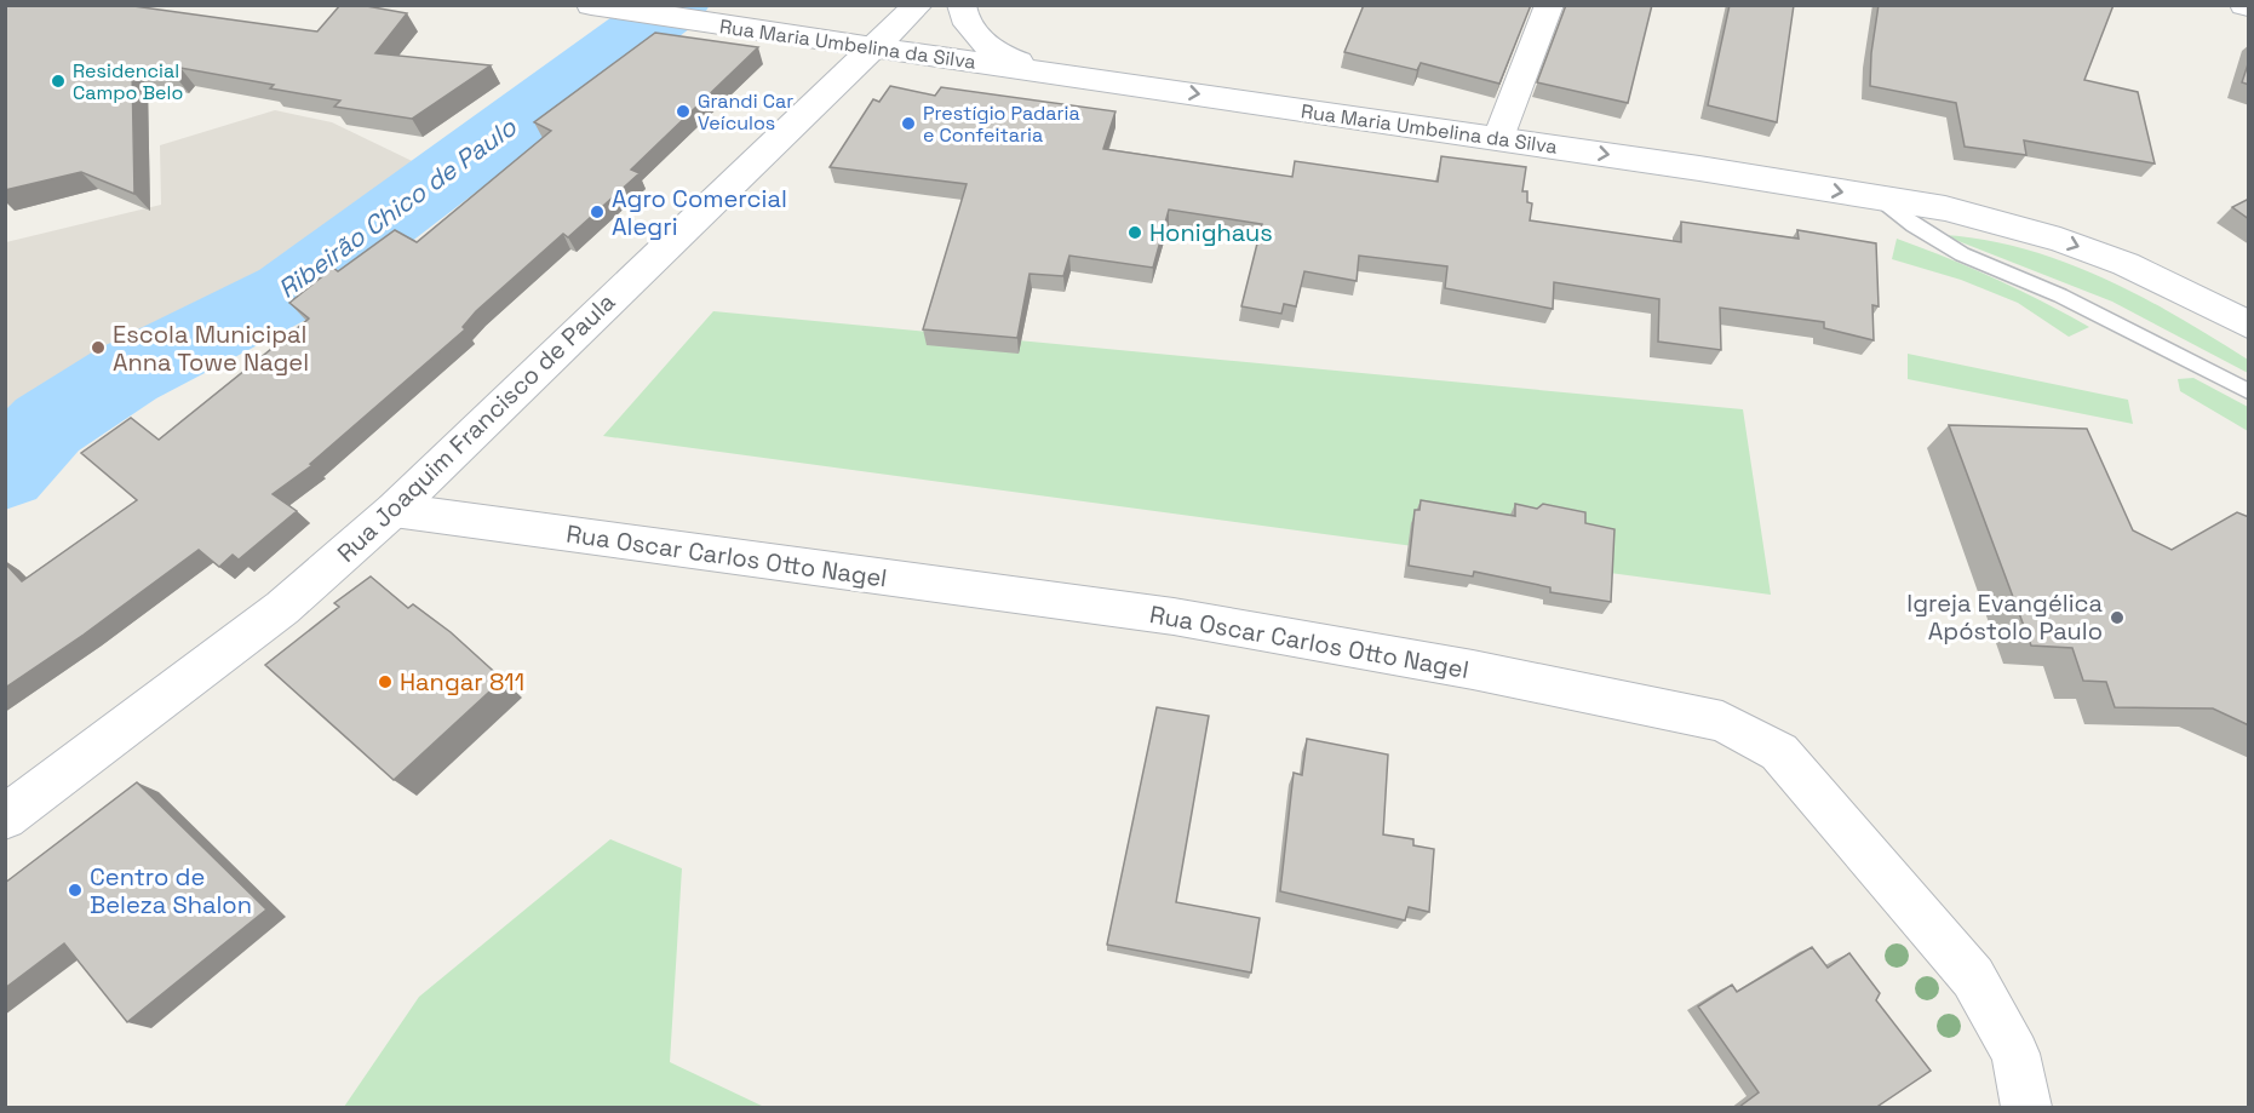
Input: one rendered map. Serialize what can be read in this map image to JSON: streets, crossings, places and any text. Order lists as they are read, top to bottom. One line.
{"streets":{"main road":["Rua Maria Umbelina da Silva","Rua Joaquim Francisco de Paula","Rua Oscar Carlos Otto Nagel"]},"crossings":[["Rua Maria Umbelina da Silva","Rua Joaquim Francisco de Paula"],["Rua Joaquim Francisco de Paula","Rua Oscar Carlos Otto Nagel"]],"one_way":["Rua Maria Umbelina da Silva"],"water":["Ribeirão Chico de Paulo"],"places":["Residencial Campo Belo","Grandi Car Veículos","Prestígio Padaria e Confeitaria","Agro Comercial Alegri","Honighaus","Escola Municipal Anna Towe Nagel","Igreja Evangélica Apóstolo Paulo","Hangar 811","Centro de Beleza Shalon"]}
